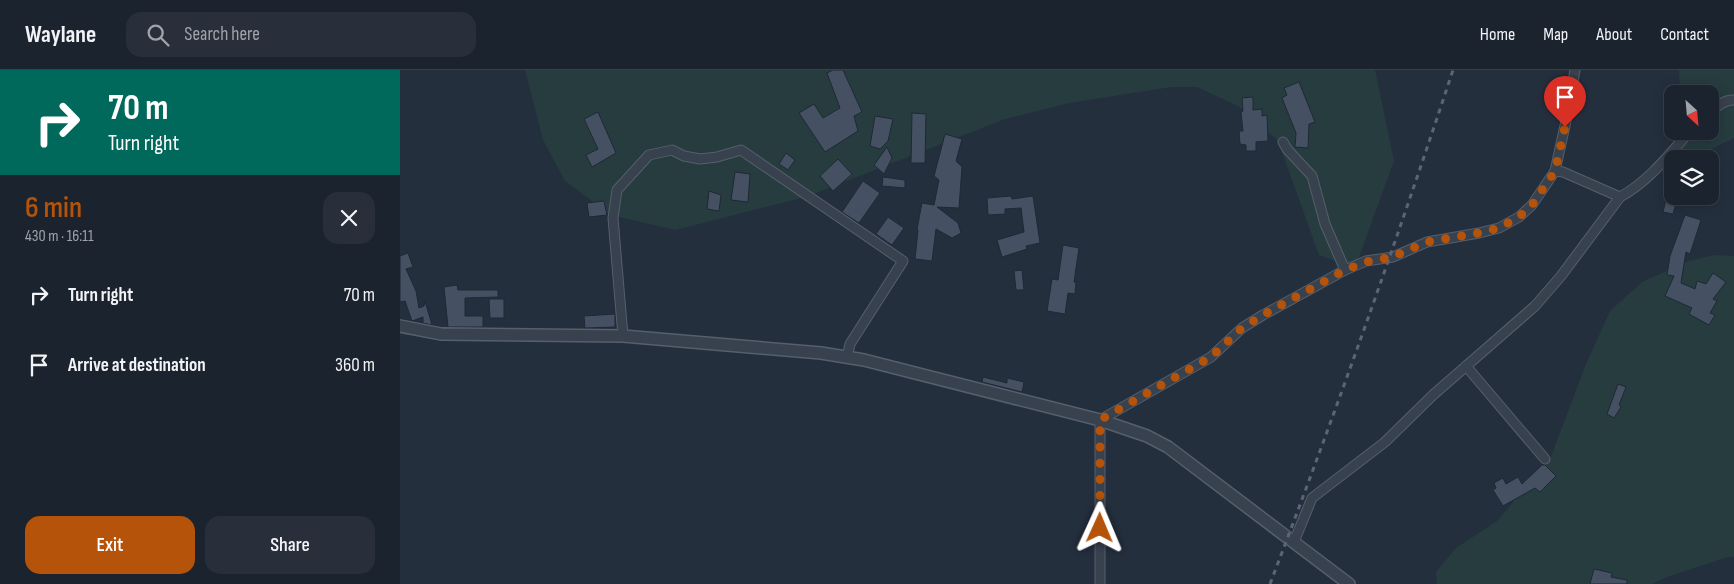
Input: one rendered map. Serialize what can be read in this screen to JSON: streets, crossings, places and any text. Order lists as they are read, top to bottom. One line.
{"north":"bottom right","page":{"header":"Waylane","search":"Search here","nav":["Home","Map","About","Contact"],"turn":["70 m","Turn right"],"heading":["6 min","430 m · 16:11"],"list":[{"name":"Turn right","value":"70 m"},{"name":"Arrive at destination","value":"360 m"}],"buttons":["Exit","Share"]}}
